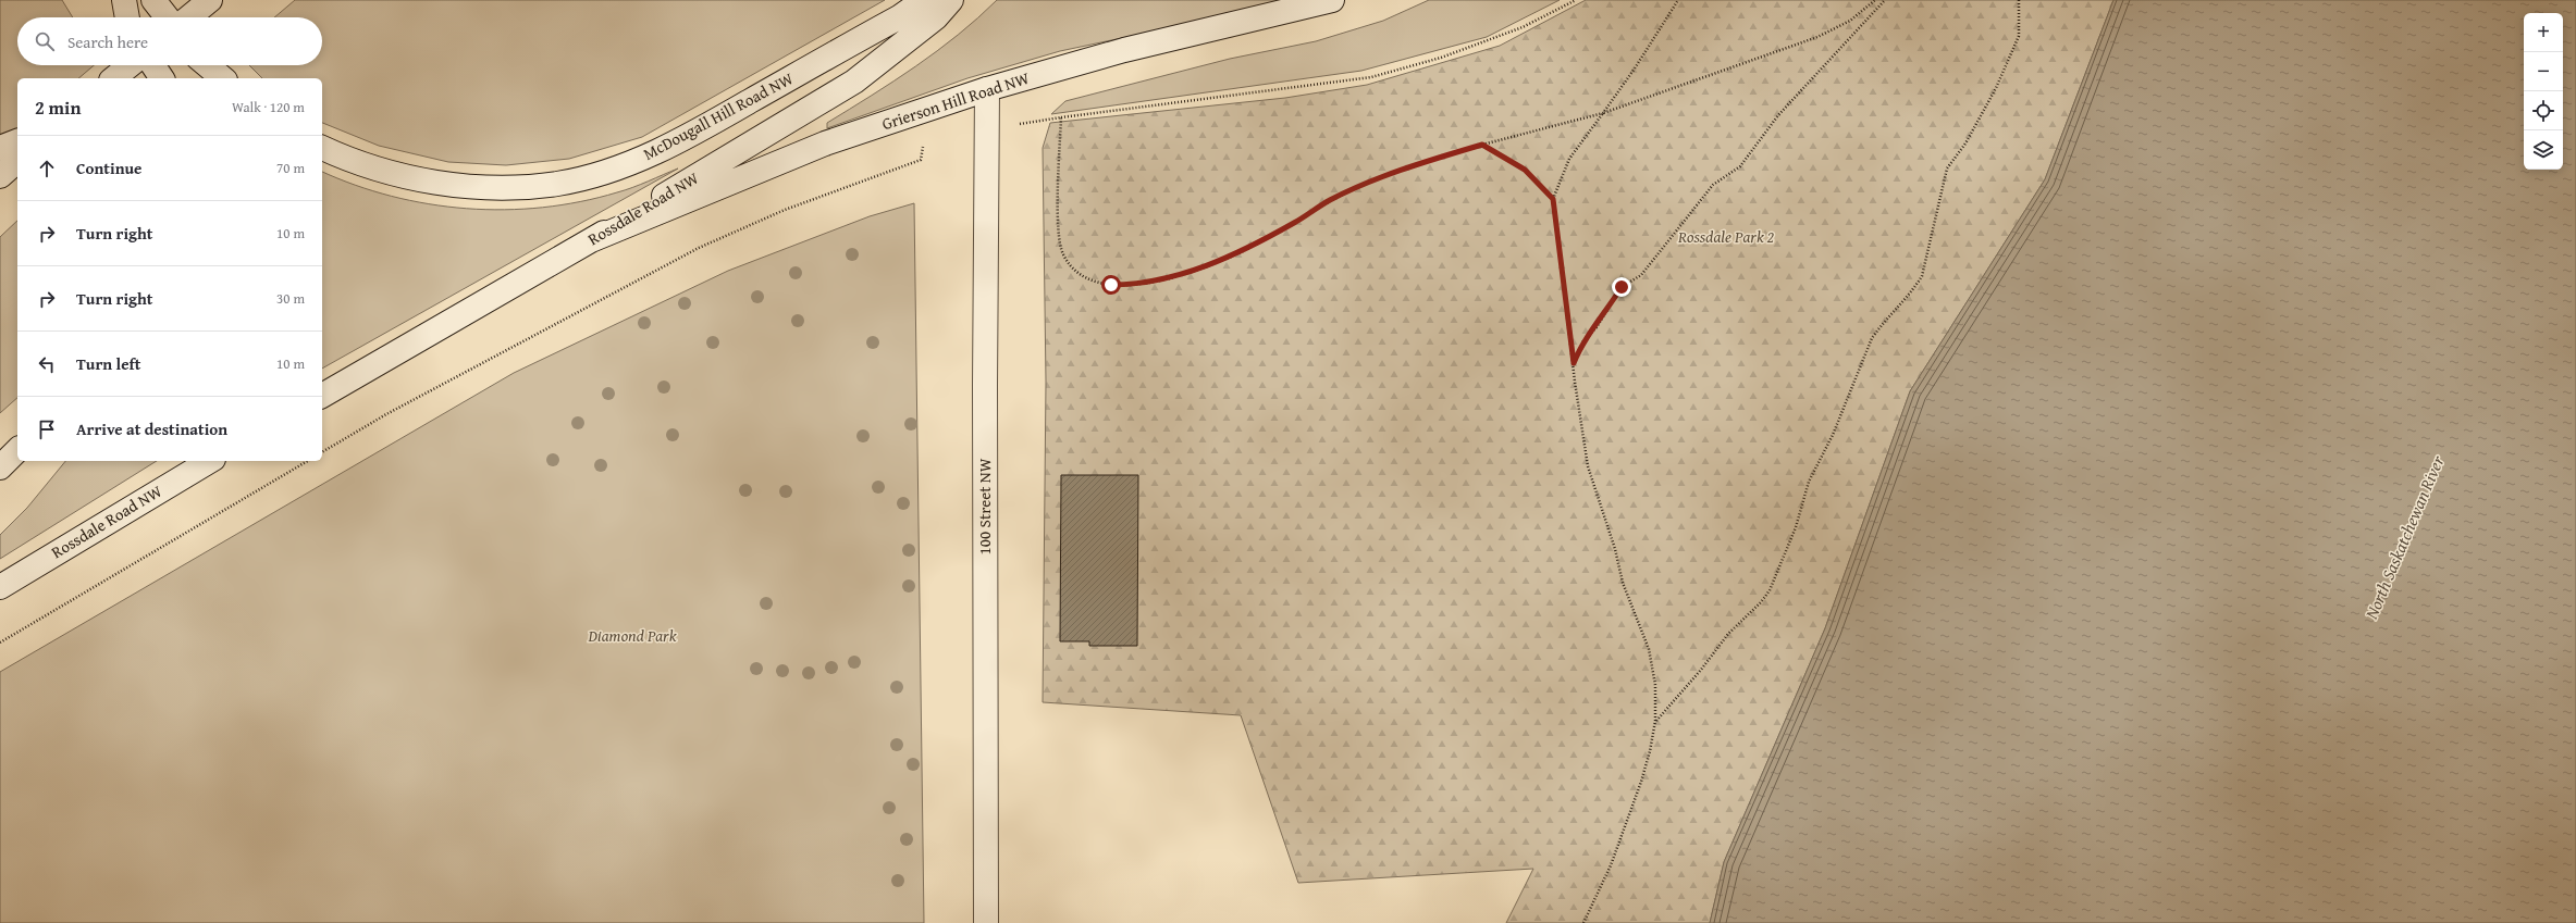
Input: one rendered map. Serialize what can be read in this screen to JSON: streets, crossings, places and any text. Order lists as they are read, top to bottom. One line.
{"streets":{"street":["Grierson Hill Road NW","McDougall Hill Road NW","Rossdale Road NW","100 Street NW"]},"crossings":[["Grierson Hill Road NW","Rossdale Road NW"],["Grierson Hill Road NW","100 Street NW"]],"water":["North Saskatchewan River"],"parks":["Rossdale Park 2","Diamond Park"],"page":{"map_buttons":["+","−"],"search":"Search here","heading":["2 min","Walk · 120 m"],"list":[["Continue","70 m"],["Turn right","10 m"],["Turn right","30 m"],["Turn left","10 m"],"Arrive at destination"]}}
